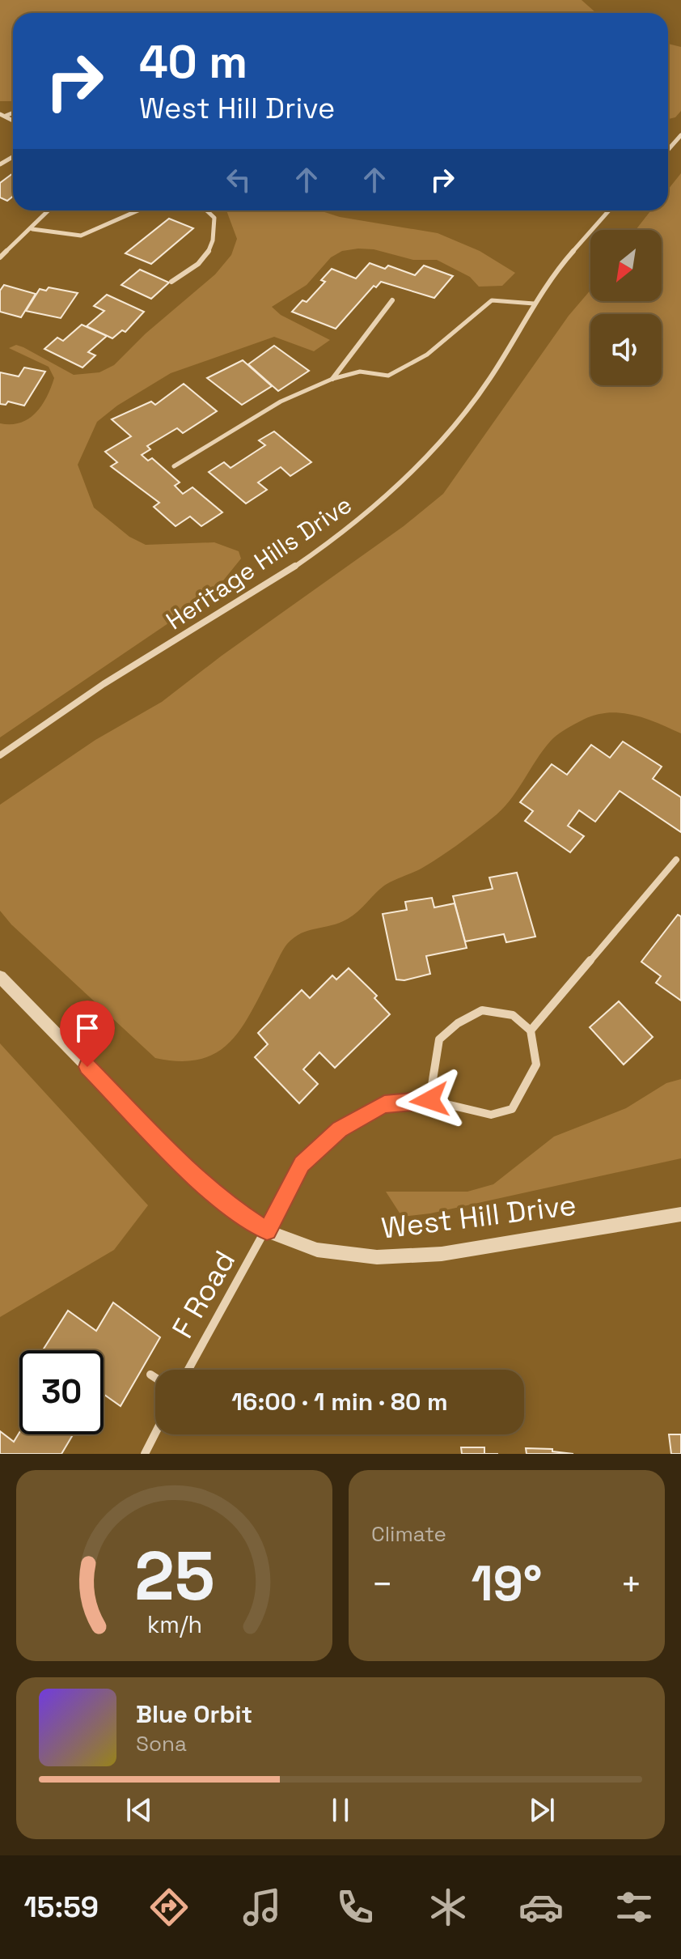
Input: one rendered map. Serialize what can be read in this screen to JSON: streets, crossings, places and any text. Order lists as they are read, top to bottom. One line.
{"streets":{"street":["Heritage Hills Drive","West Hill Drive","F Road"]},"crossings":[["West Hill Drive","F Road"]],"north":"bottom left","page":{"turn":["40 m","West Hill Drive"],"limit":"30","trip":"16:00 · 1 min · 80 m","tile":"Climate","heat":["−","19°","+"],"song":["Blue Orbit","Sona"],"tabs":"15:59","gauge":["25","km/h"]}}
